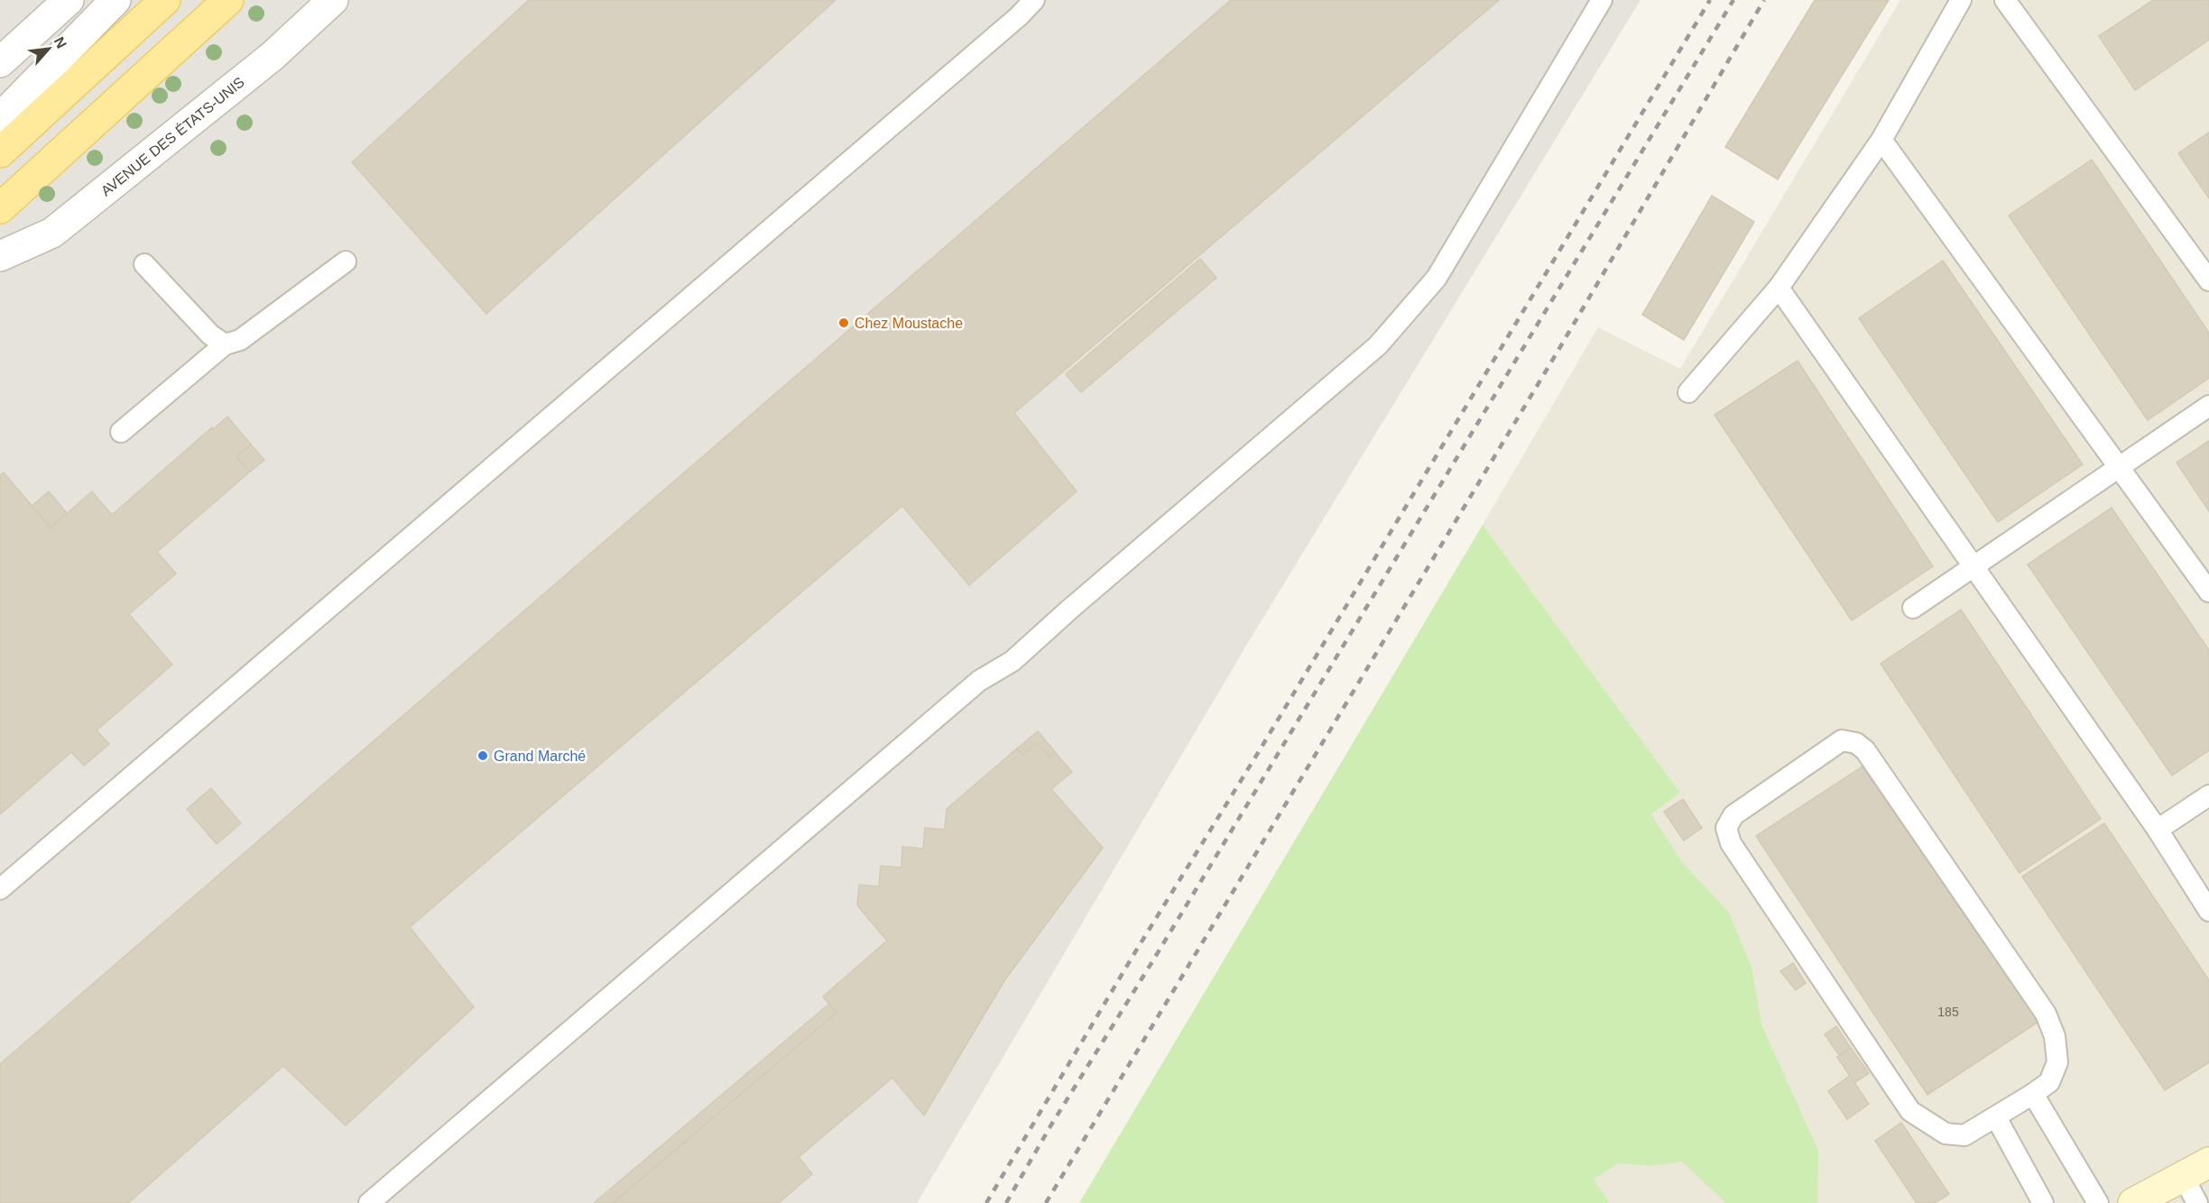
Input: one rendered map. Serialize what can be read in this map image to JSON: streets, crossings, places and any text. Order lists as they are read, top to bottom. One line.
{"streets":{"street":["AVENUE DES ÉTATS-UNIS"]},"places":["Chez Moustache","Grand Marché"],"house_numbers":["185"],"north":"top right"}
